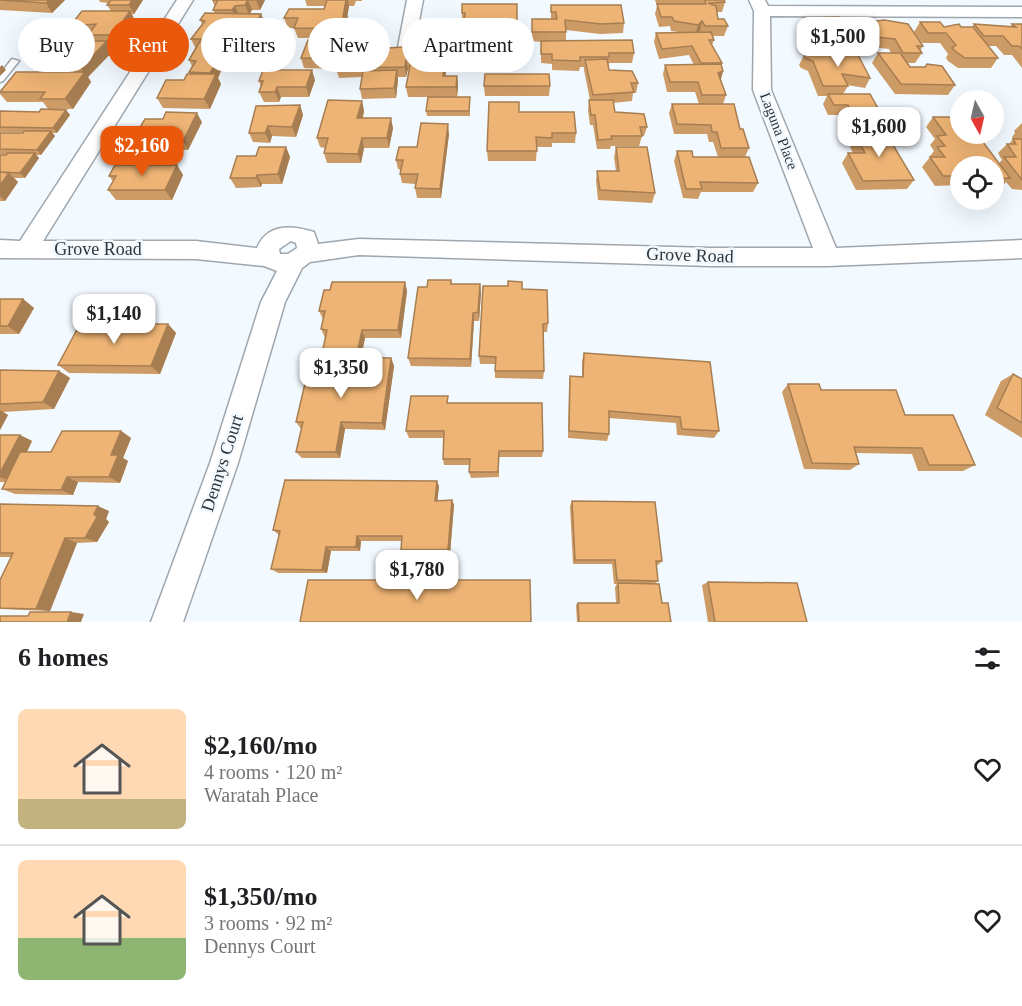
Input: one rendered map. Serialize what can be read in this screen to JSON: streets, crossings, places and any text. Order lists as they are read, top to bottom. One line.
{"streets":{"street":["Laguna Place","Grove Road","Dennys Court"]},"crossings":[["Laguna Place","Grove Road"],["Grove Road","Dennys Court"]],"north":"bottom","page":{"price":["$1,500","$1,600","$2,160","$1,140","$1,350","$1,780"],"chip":["Buy","Rent","Filters","New","Apartment"],"heading":"6 homes","list":[{"name":"$2,160/mo","note":"4 rooms · 120 m² · Waratah Place"},{"name":"$1,350/mo","note":"3 rooms · 92 m² · Dennys Court"}]}}
